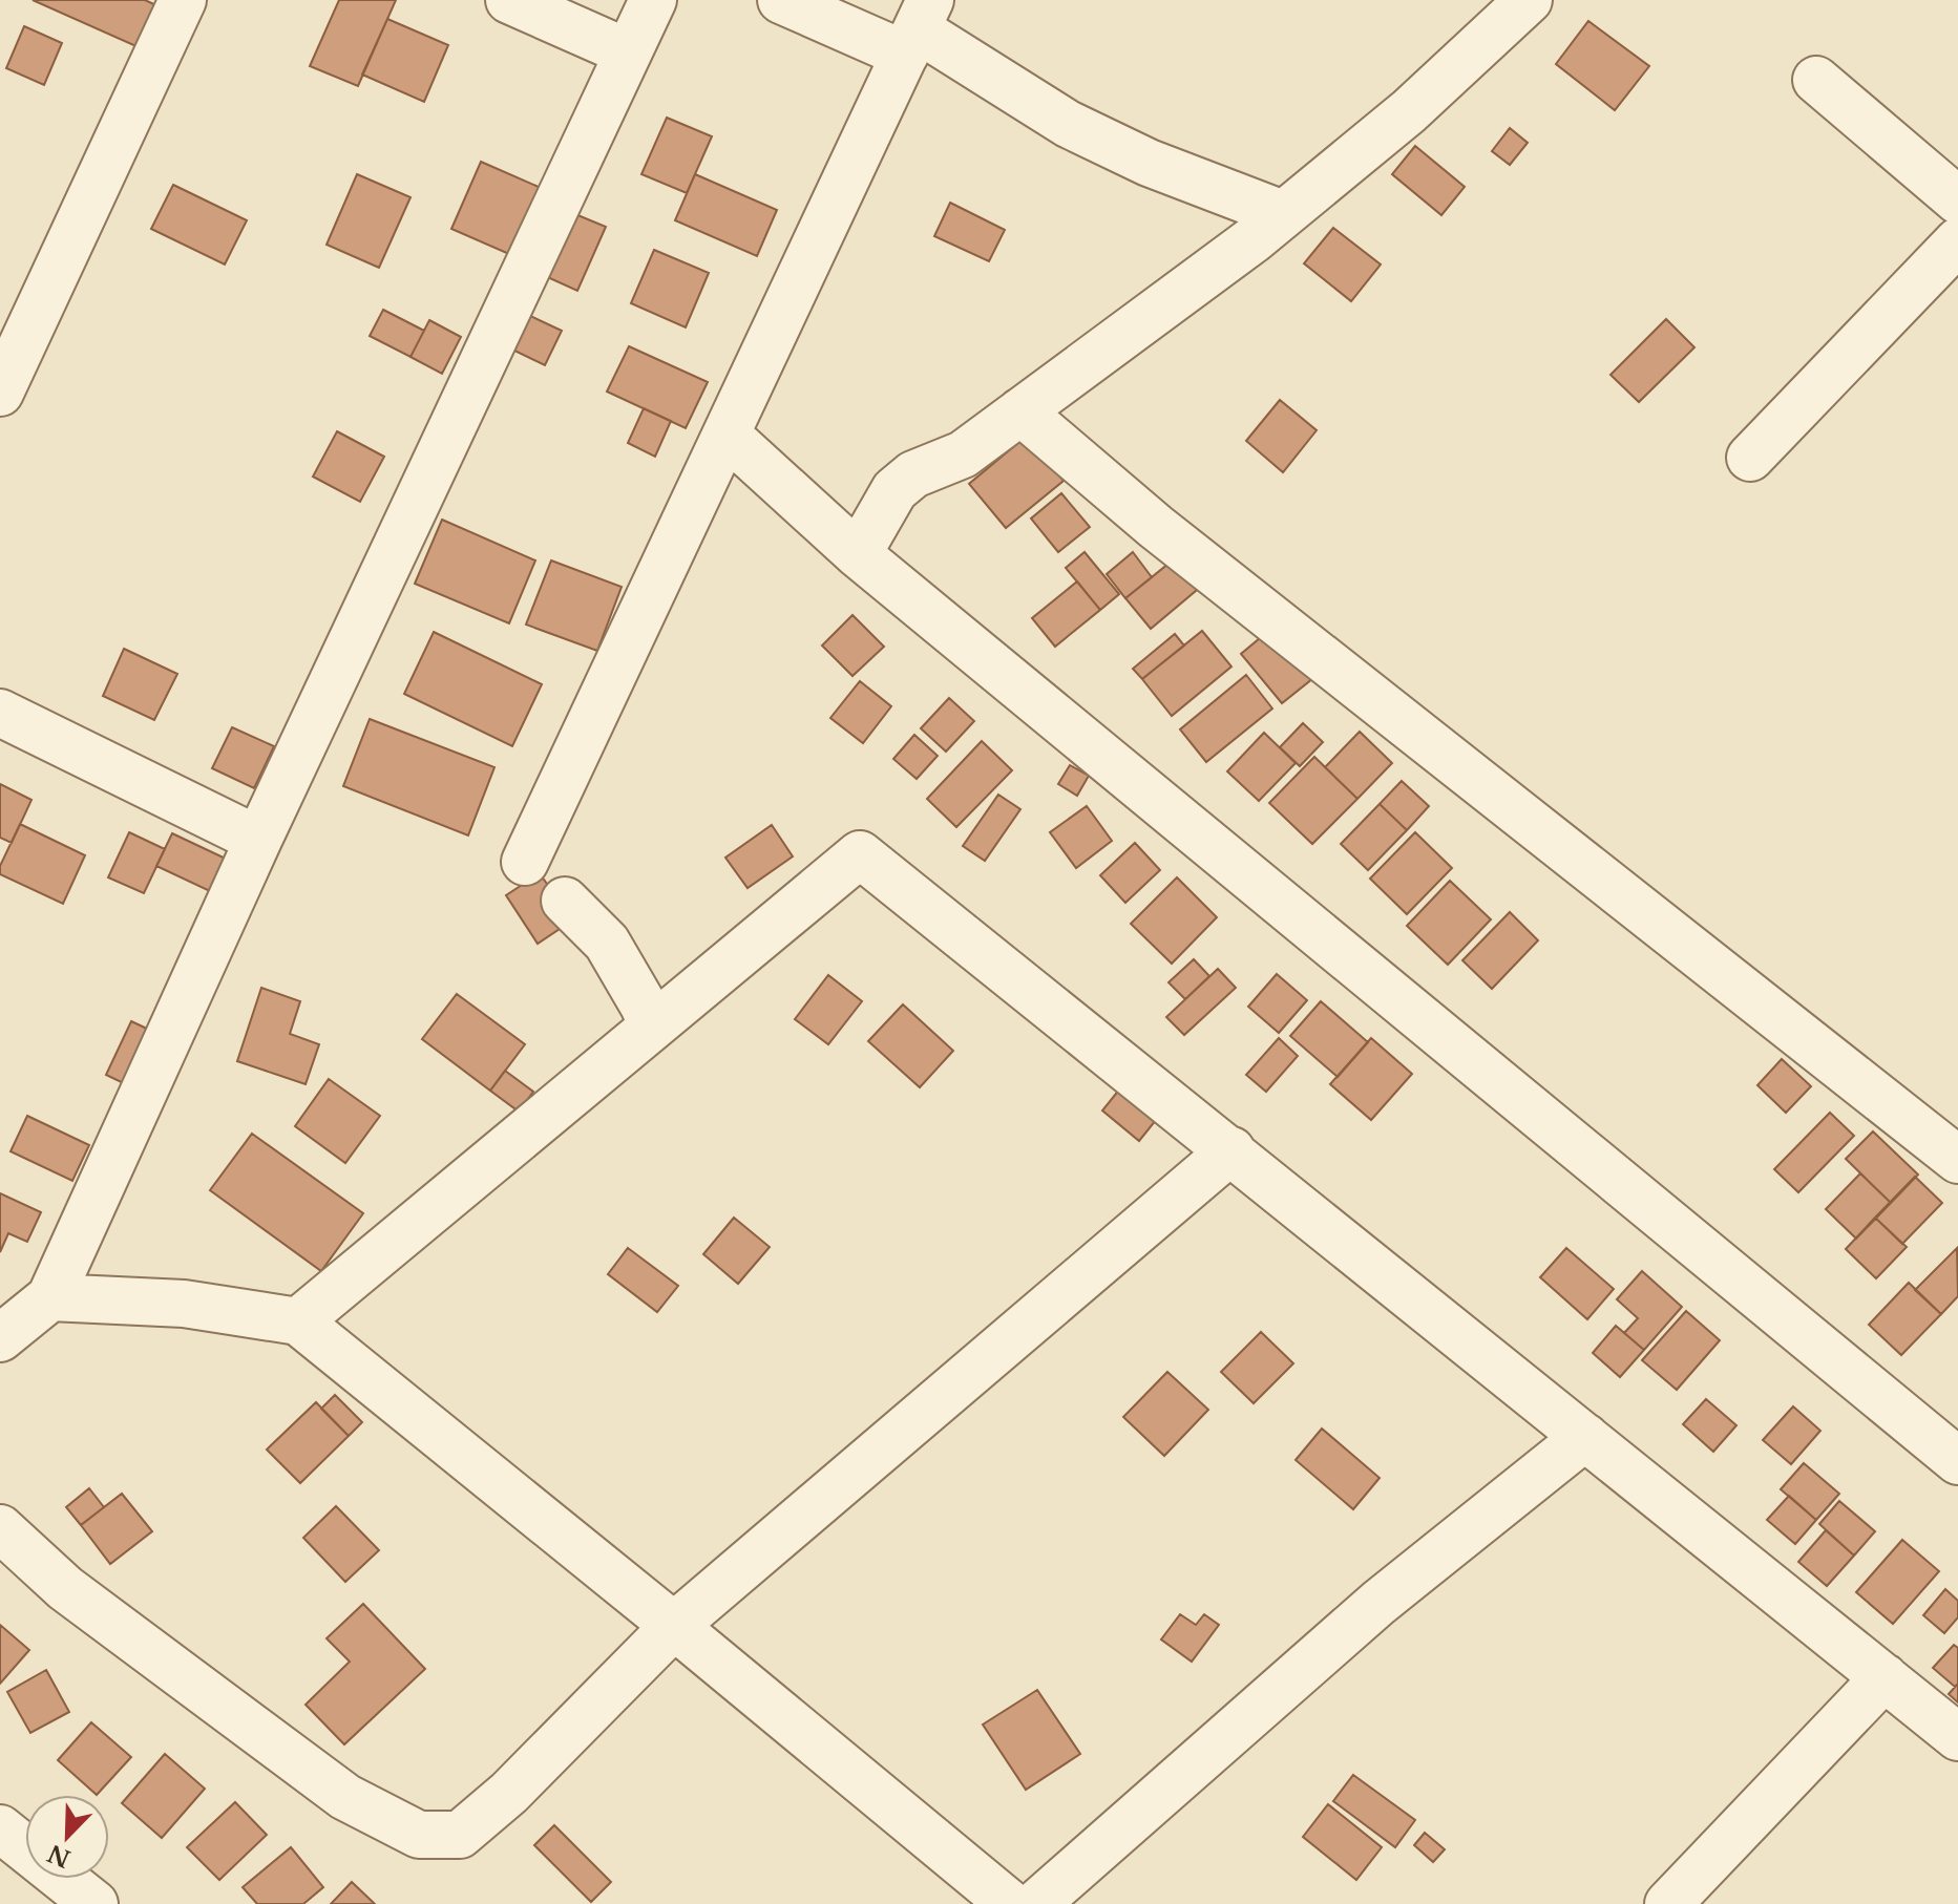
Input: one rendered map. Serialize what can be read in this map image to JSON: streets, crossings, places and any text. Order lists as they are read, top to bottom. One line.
{"north":"bottom left"}
